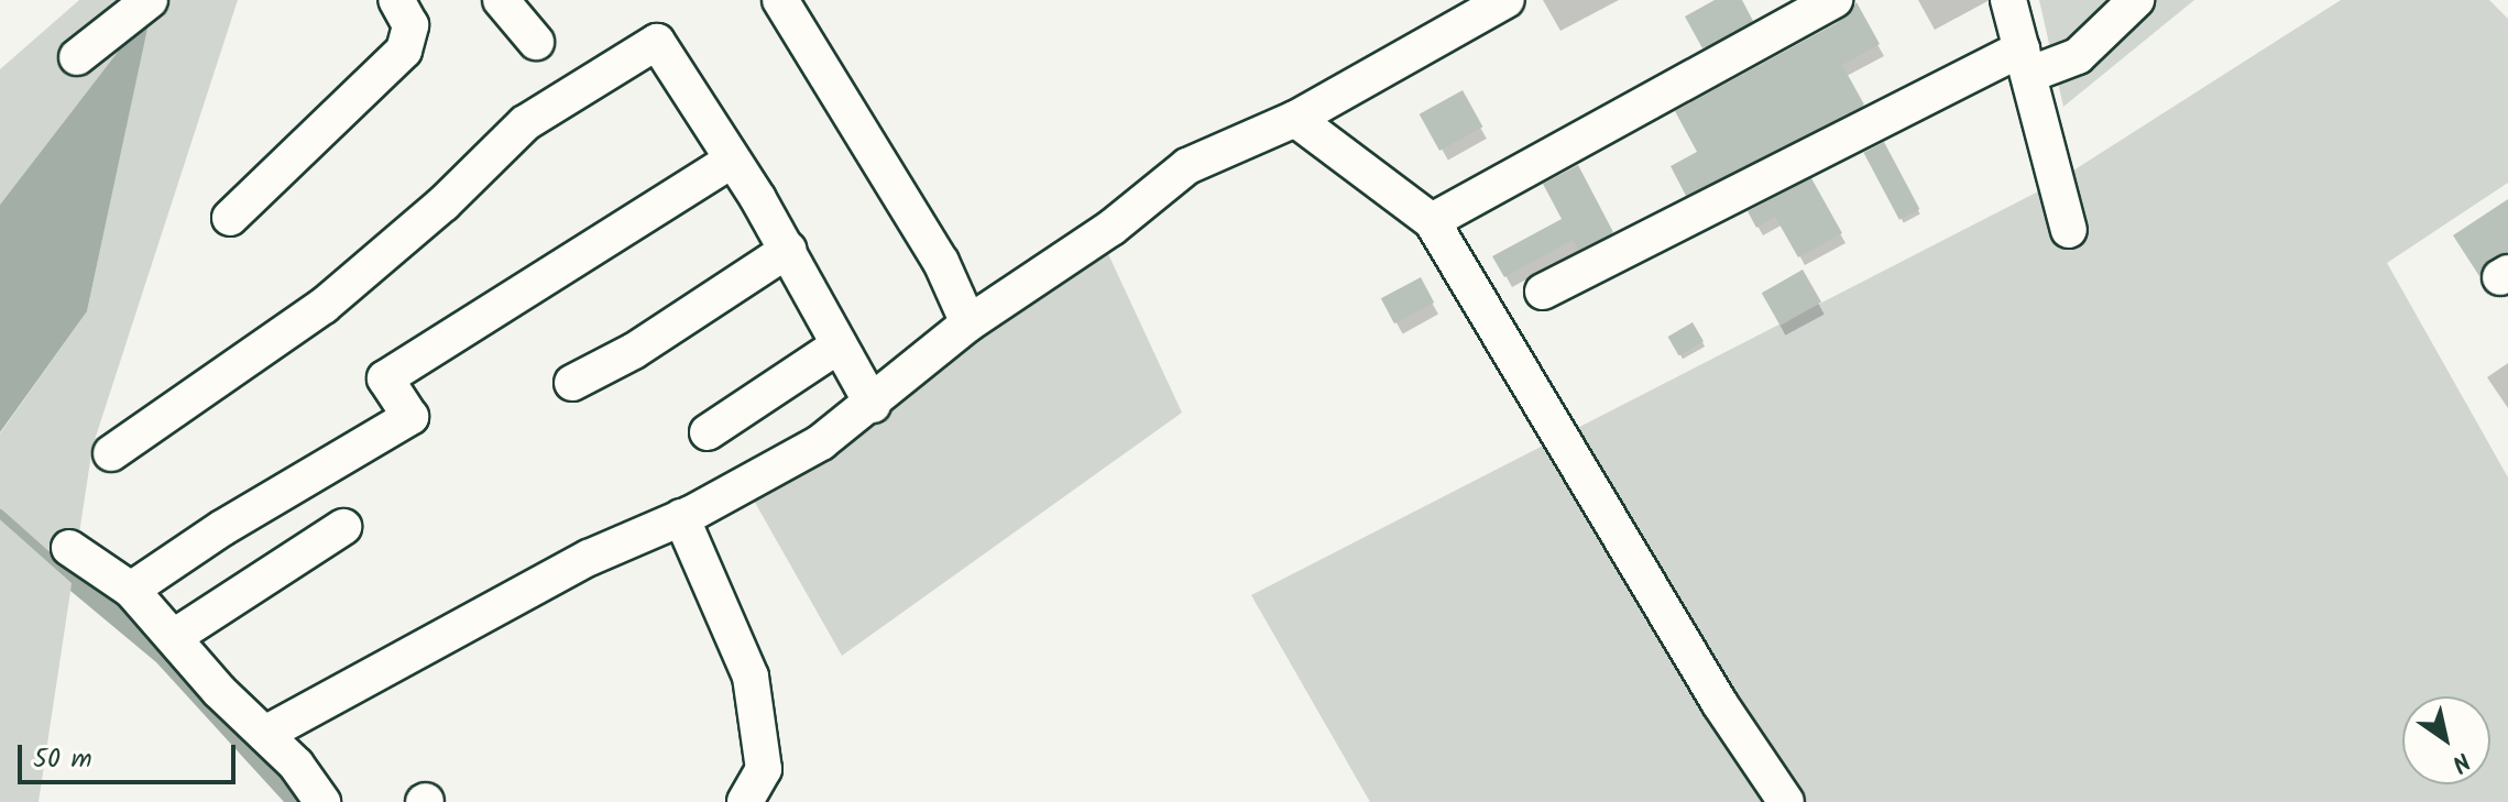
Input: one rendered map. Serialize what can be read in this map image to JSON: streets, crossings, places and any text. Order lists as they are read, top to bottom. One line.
{"scale_bar":"50 m","north":"bottom right"}
